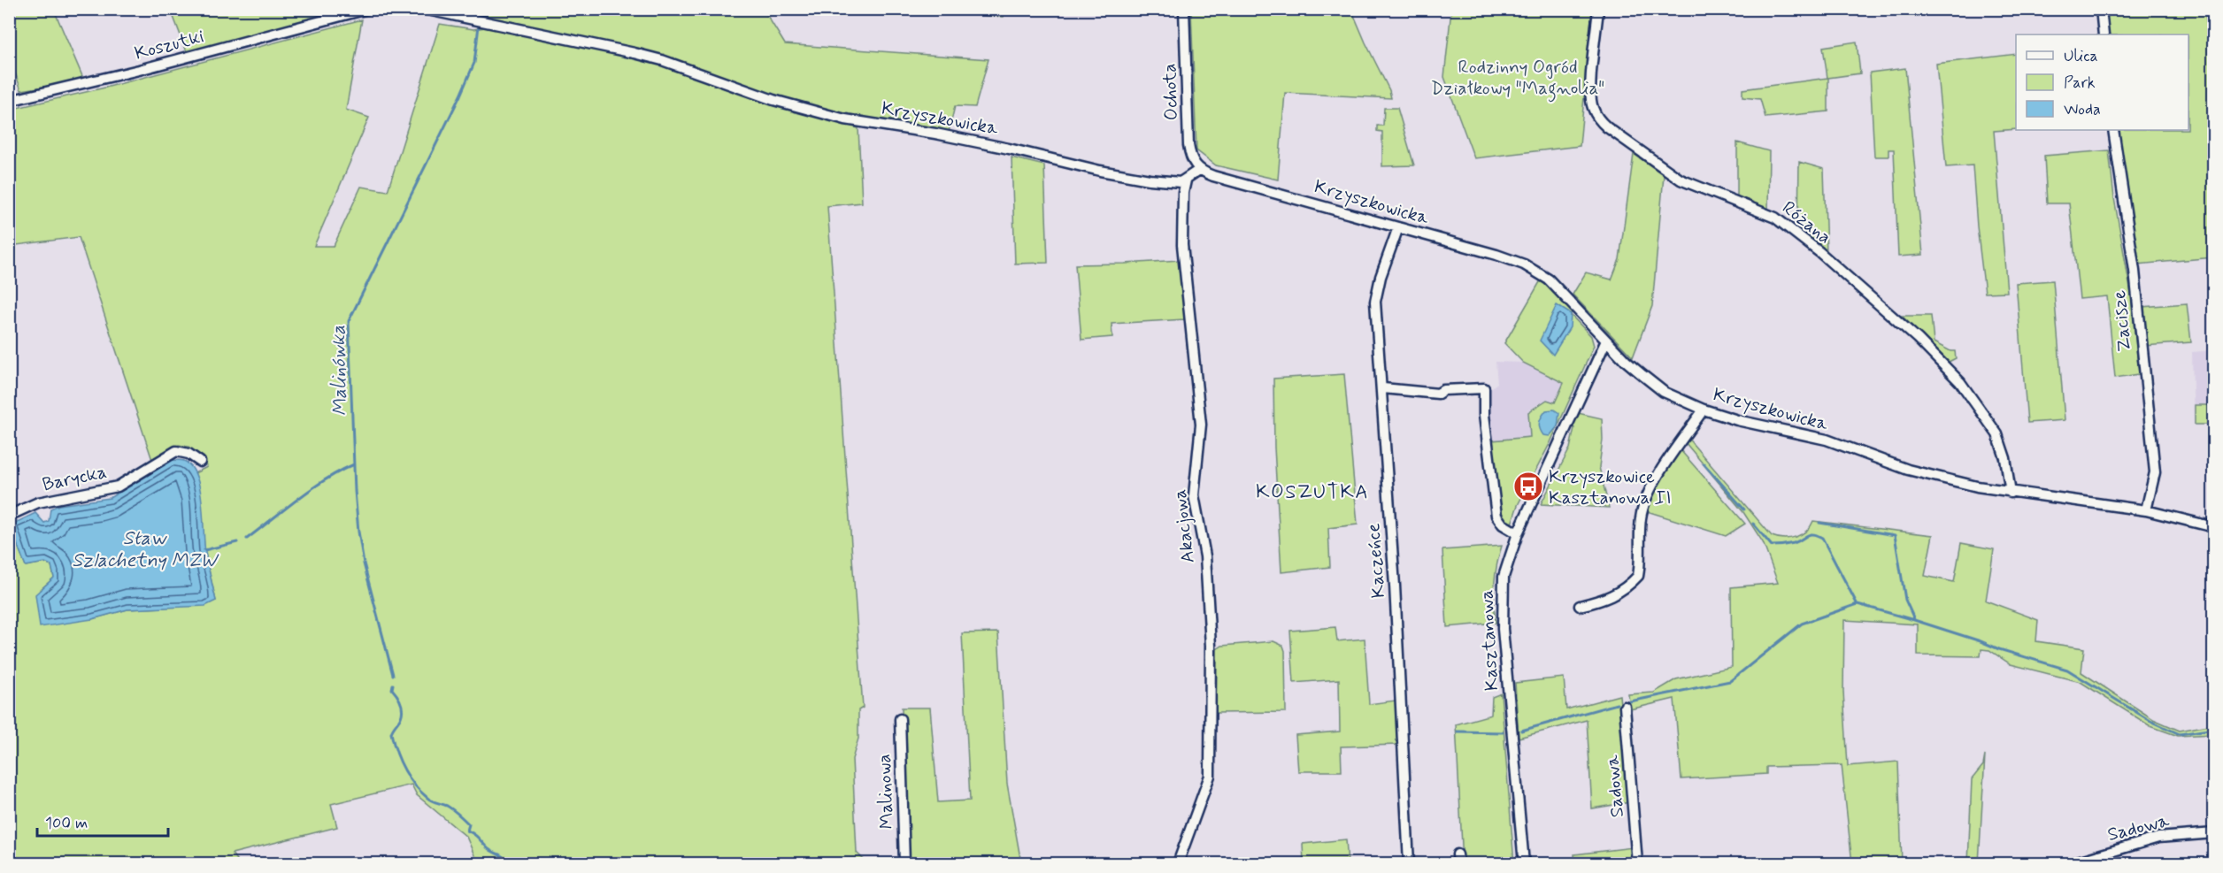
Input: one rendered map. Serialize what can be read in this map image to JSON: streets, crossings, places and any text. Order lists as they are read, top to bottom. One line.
{"streets":{"street":["Koszutki","Ochota","Krzyszkowicka","Różana","Zacisze","Barycka","Akacjowa","Kaczeńce","Kasztanowa","Sadowa","Malinowa"]},"crossings":[["Ochota","Krzyszkowicka"],["Krzyszkowicka","Różana"],["Krzyszkowicka","Zacisze"],["Krzyszkowicka","Akacjowa"],["Krzyszkowicka","Kaczeńce"],["Krzyszkowicka","Kasztanowa"]],"districts":["KOSZUTKA"],"water":["Malinówka","Staw Szlachetny MZW"],"parks":["Rodzinny Ogród Działkowy \"Magnolia\""],"places":{"bus stop":["Krzyszkowice Kasztanowa II"]},"legend":["Ulica","Park","Woda"],"scale_bar":"100 m"}
